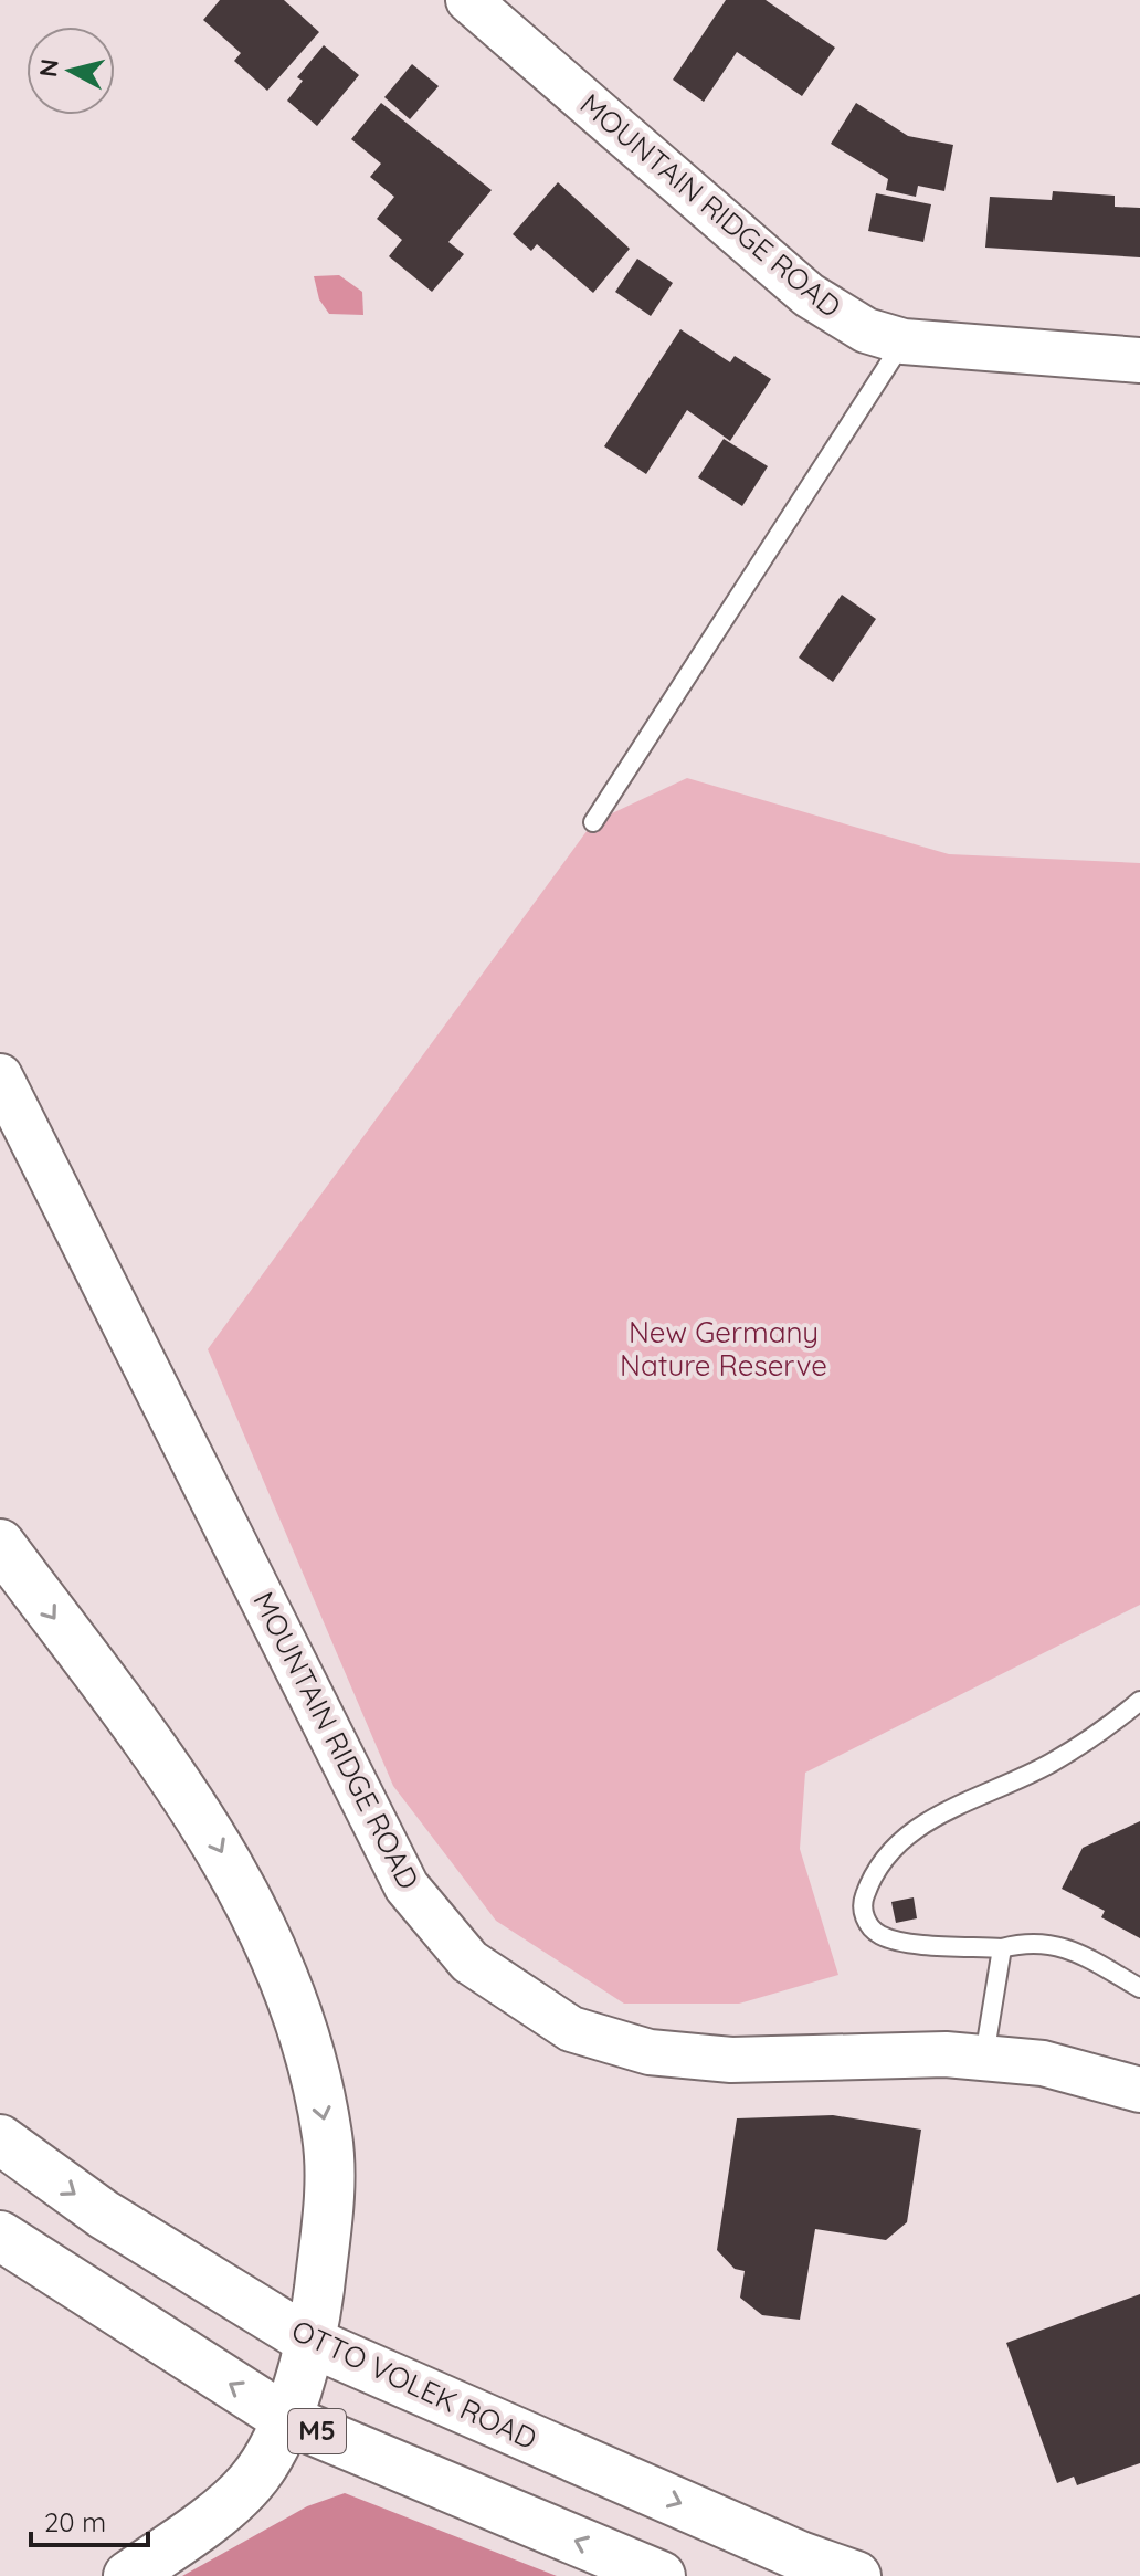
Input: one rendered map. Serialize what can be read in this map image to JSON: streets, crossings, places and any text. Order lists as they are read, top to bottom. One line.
{"streets":{"main road":["OTTO VOLEK ROAD","M5"],"street":["MOUNTAIN RIDGE ROAD"]},"parks":["New Germany Nature Reserve"],"scale_bar":"20 m","north":"left"}
